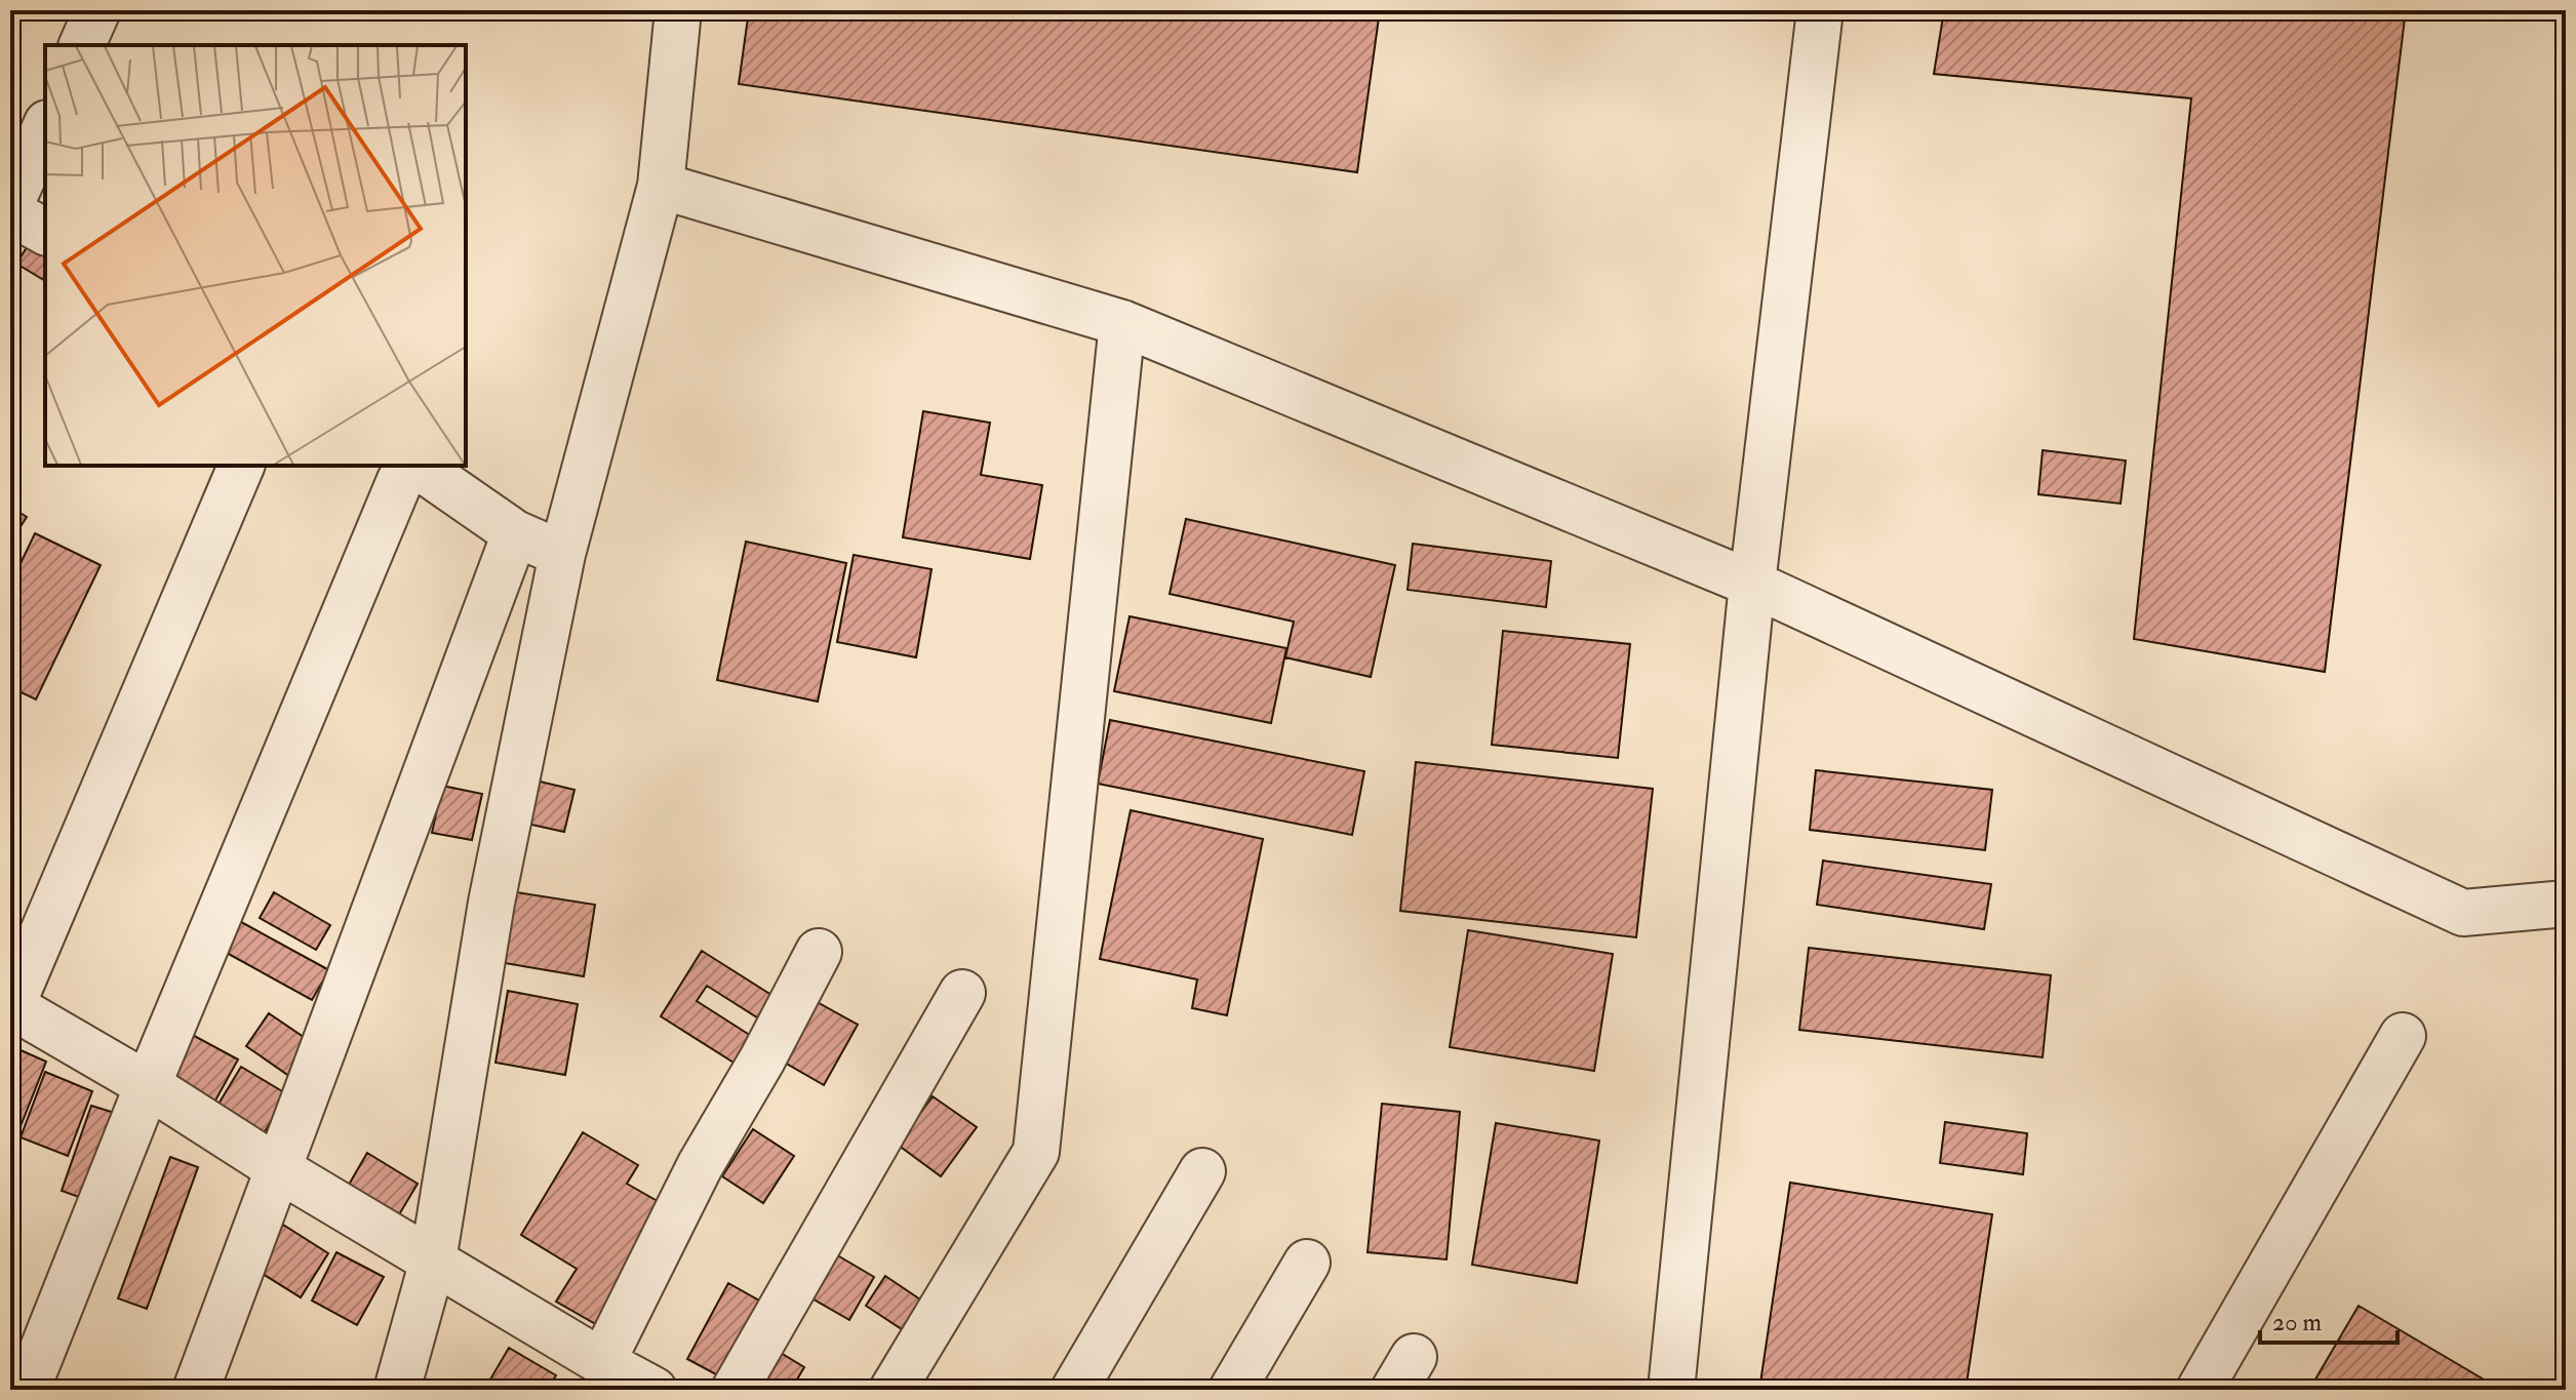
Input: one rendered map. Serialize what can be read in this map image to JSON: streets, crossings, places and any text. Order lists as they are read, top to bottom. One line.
{"scale_bar":"20 m"}
